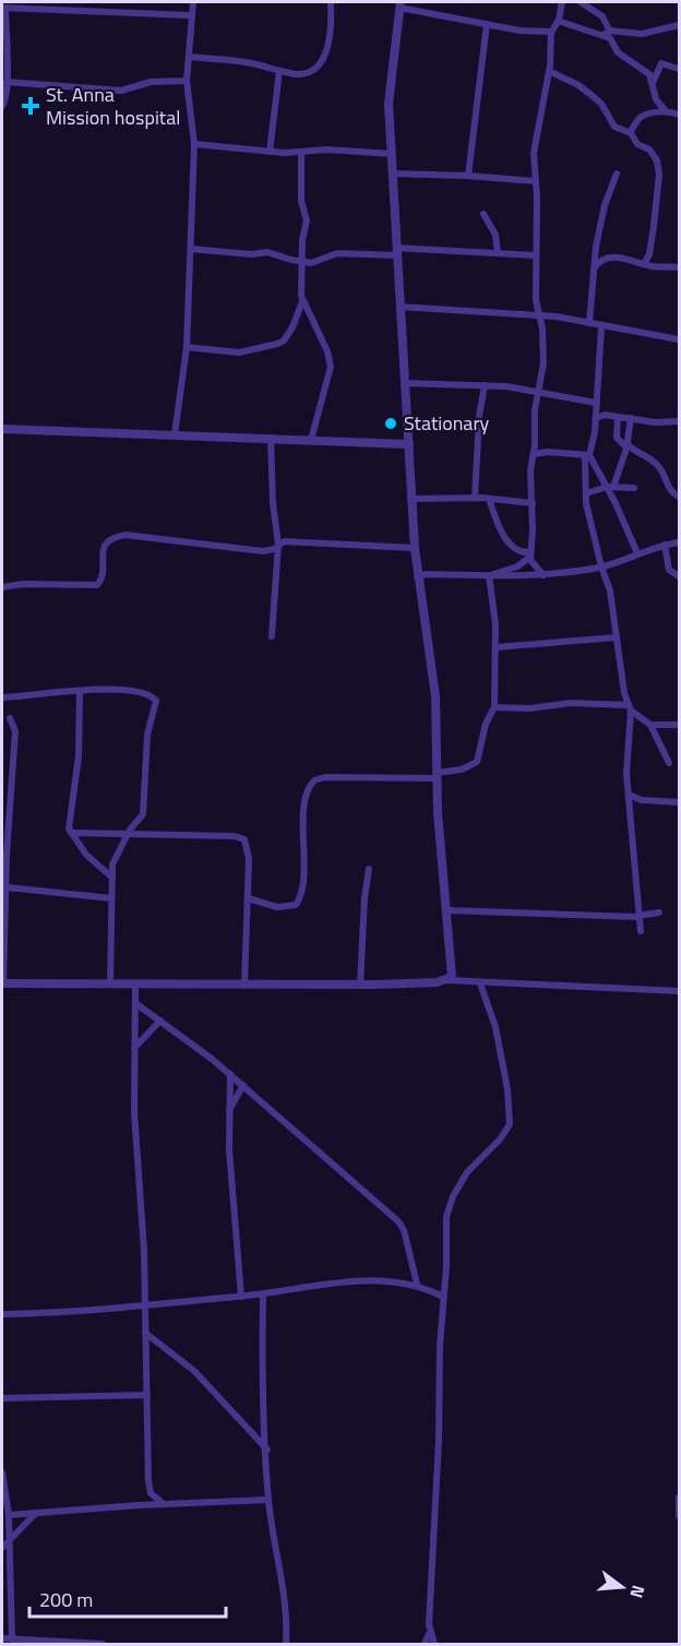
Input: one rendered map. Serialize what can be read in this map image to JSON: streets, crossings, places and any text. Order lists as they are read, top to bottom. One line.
{"places":{"health":["St. Anna Mission hospital"],"other":["Stationary"]},"scale_bar":"200 m","north":"right"}
